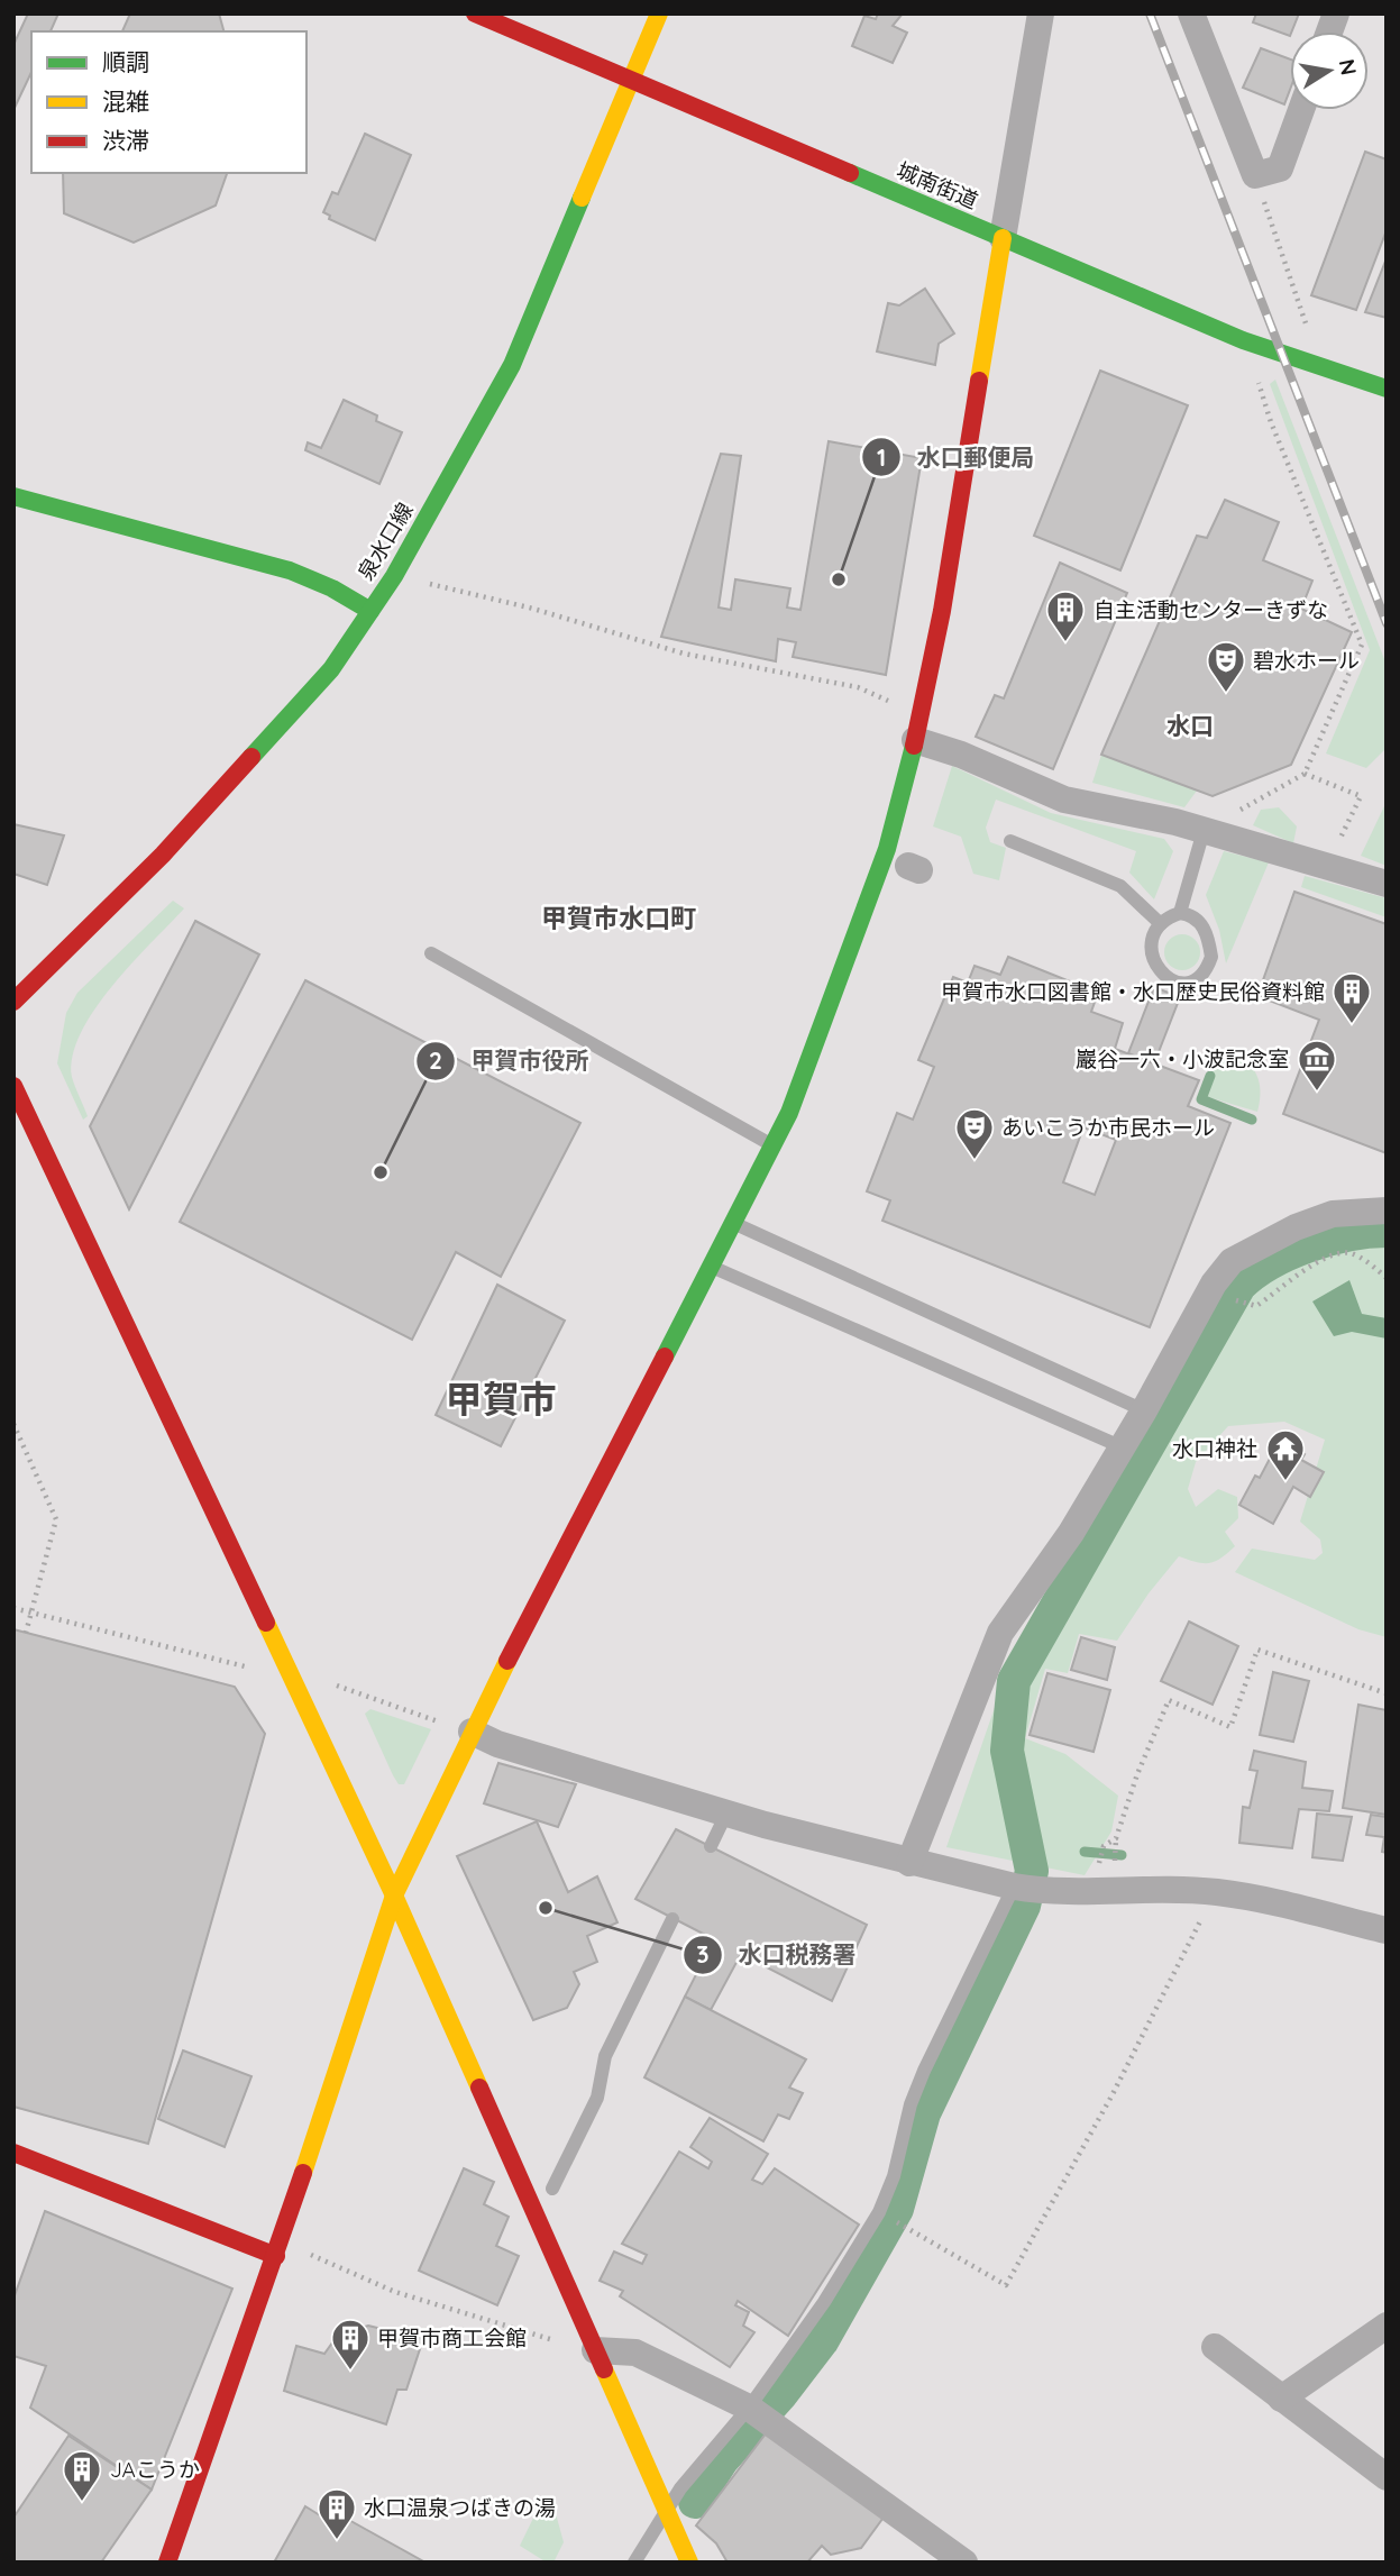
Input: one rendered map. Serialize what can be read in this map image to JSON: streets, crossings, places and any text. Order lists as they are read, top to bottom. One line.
{"streets":{"street":["城南街道","泉水口線"]},"crossings":[["城南街道","泉水口線"]],"districts":["水口","甲賀市水口町","甲賀市"],"places":{"other":["水口郵便局","甲賀市役所","水口税務署"],"building":["自主活動センターきずな","甲賀市水口図書館・水口歴史民俗資料館","甲賀市商工会館","JAこうか","水口温泉つばきの湯"],"theatre":["碧水ホール","あいこうか市民ホール"],"museum":["巖谷一六・小波記念室"],"temple":["水口神社"]},"legend":["順調","混雑","渋滞"],"north":"right"}
